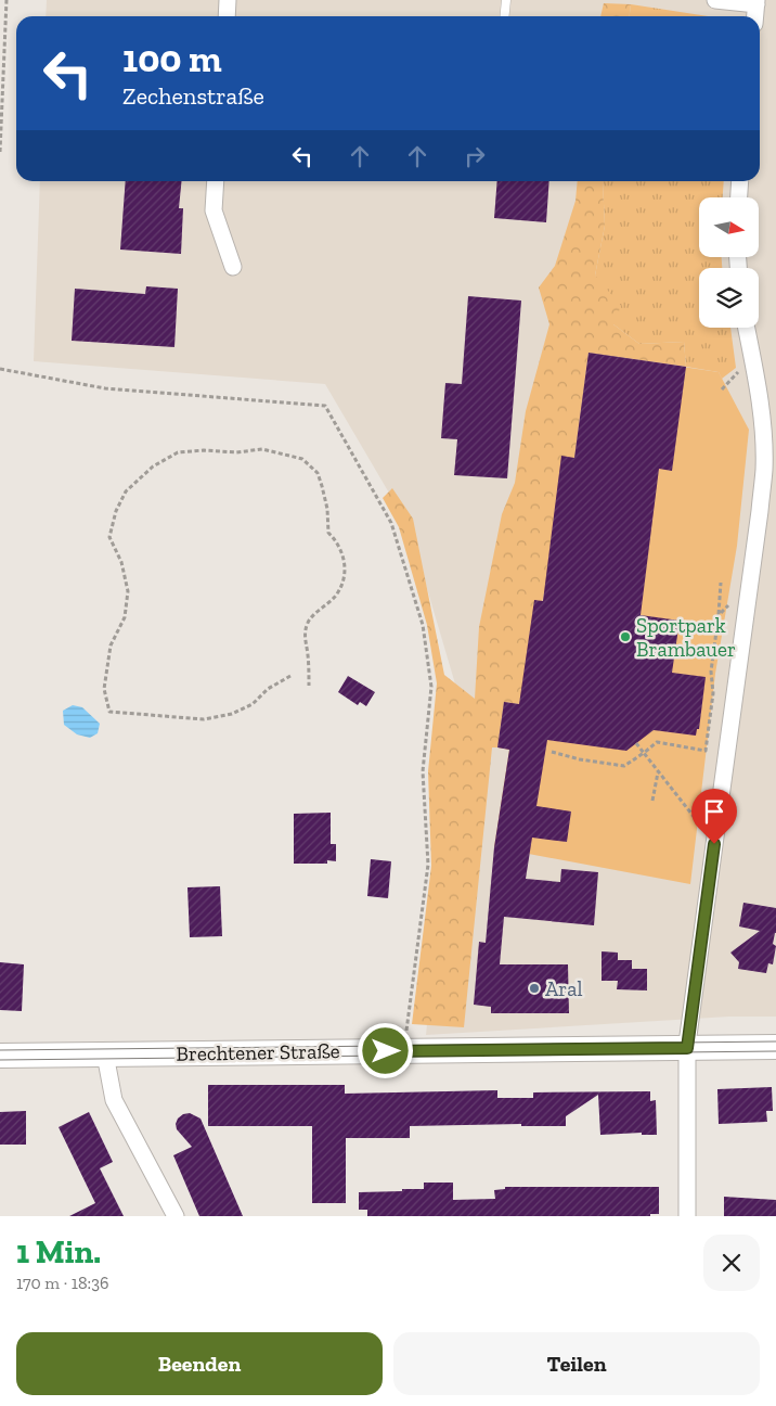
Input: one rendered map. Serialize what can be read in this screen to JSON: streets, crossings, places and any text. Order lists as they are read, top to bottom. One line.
{"streets":{"main road":["Brechtener Straße"]},"places":["Sportpark Brambauer","Aral"],"north":"right","page":{"turn":["100 m","Zechenstraße"],"heading":["1 Min.","170 m · 18:36"],"buttons":["Beenden","Teilen"]}}
